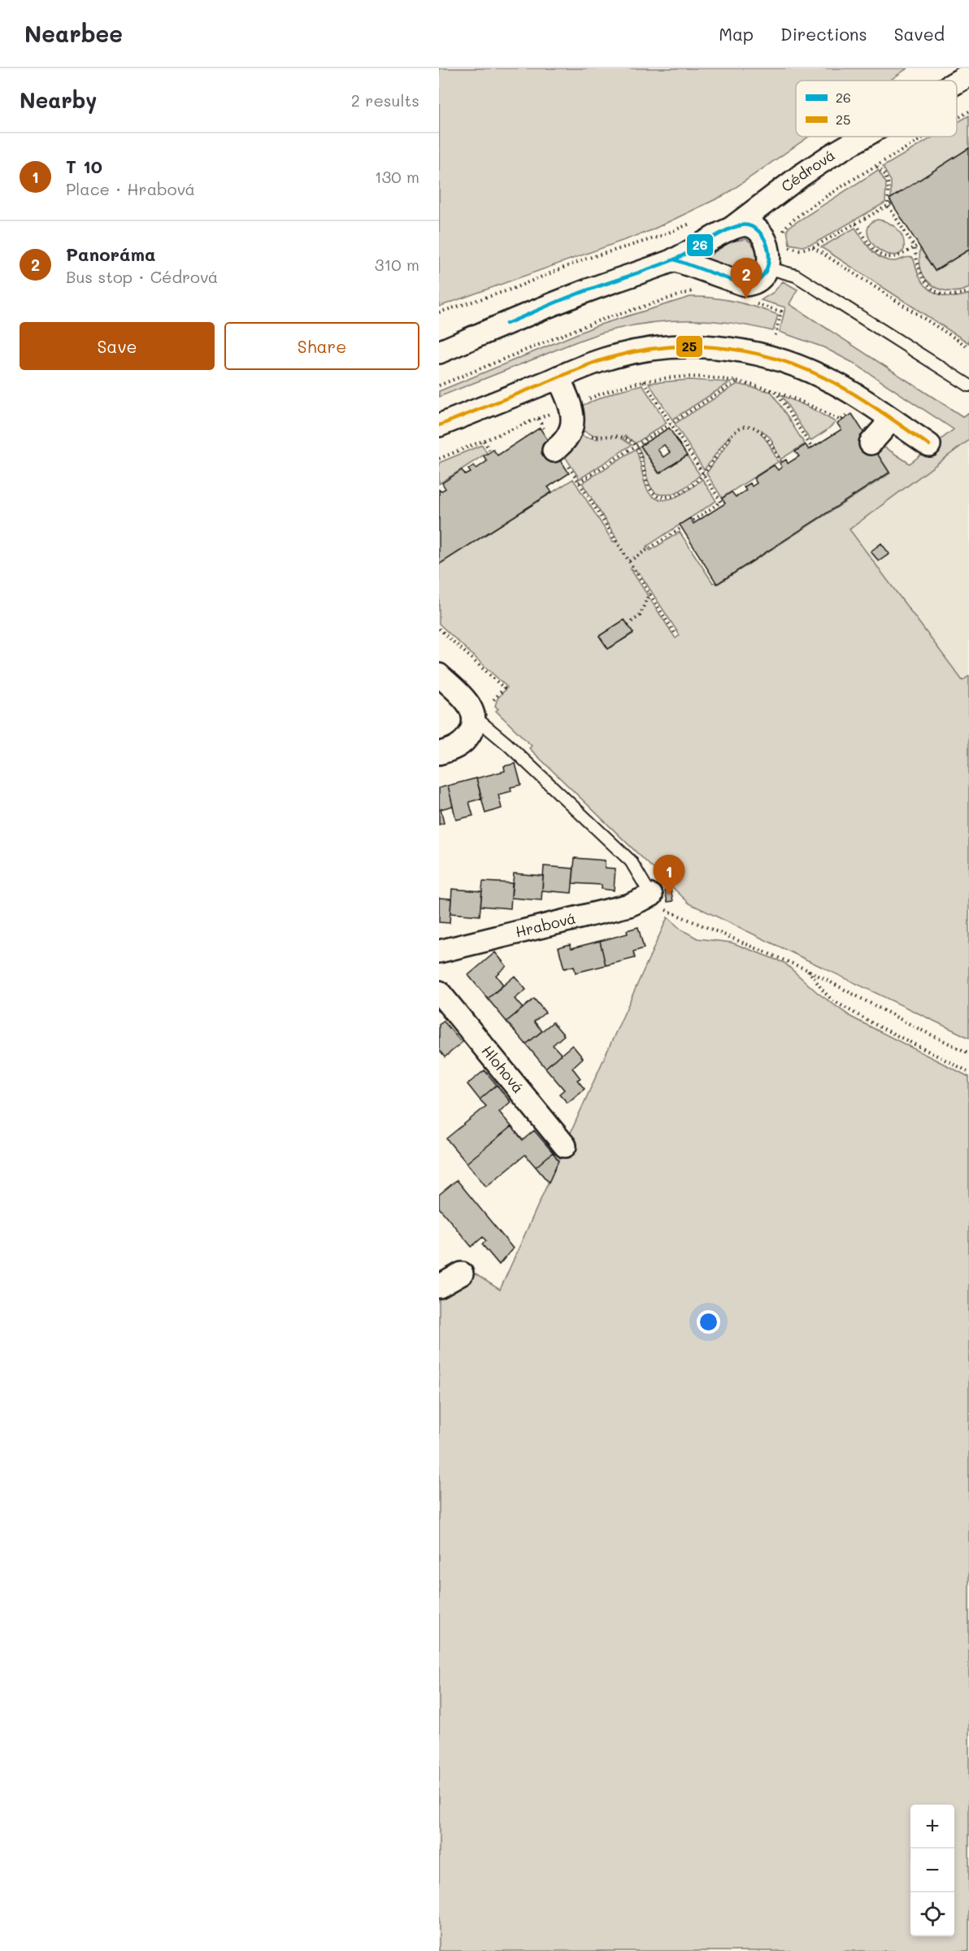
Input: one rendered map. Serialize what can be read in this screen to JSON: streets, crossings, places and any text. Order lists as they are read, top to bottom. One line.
{"streets":{"street":["Cédrová","Hrabová","Hlohová"]},"lines":["transit line 26","transit line 25"],"legend":["26","25"],"page":{"header":"Nearbee","nav":["Map","Directions","Saved"],"heading":["Nearby","2 results"],"list":[{"mark":"1","name":"T 10","note":"Place · Hrabová","value":"130 m"},{"mark":"2","name":"Panoráma","note":"Bus stop · Cédrová","value":"310 m"}],"pins":["2","1"],"buttons":["Save","Share"],"map_buttons":["+","−"]}}
